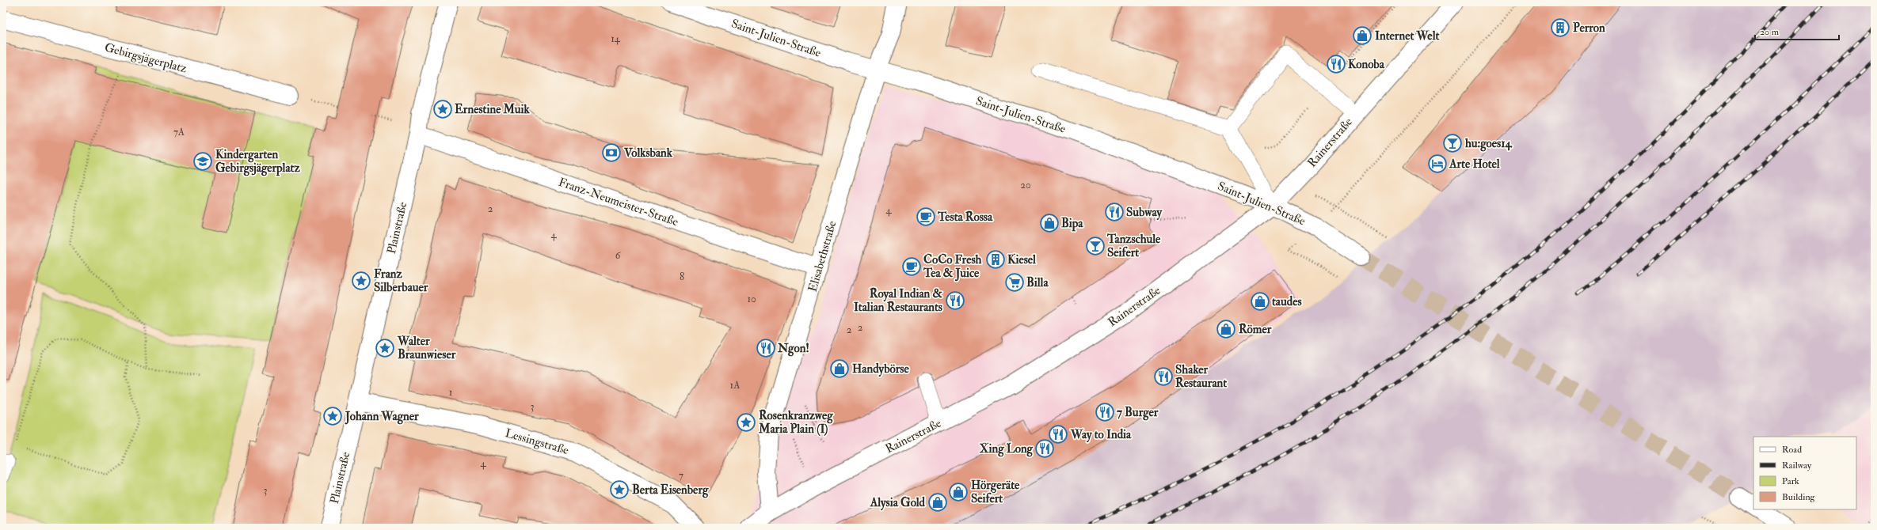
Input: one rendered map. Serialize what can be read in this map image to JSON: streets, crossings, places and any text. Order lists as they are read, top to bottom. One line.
{"streets":{"street":["Saint-Julien-Straße","Gebirgsjägerplatz","Rainerstraße","Franz-Neumeister-Straße","Plainstraße","Elisabethstraße","Lessingstraße"]},"crossings":[["Saint-Julien-Straße","Rainerstraße"],["Saint-Julien-Straße","Elisabethstraße"],["Rainerstraße","Elisabethstraße"],["Franz-Neumeister-Straße","Plainstraße"],["Franz-Neumeister-Straße","Elisabethstraße"],["Plainstraße","Lessingstraße"]],"places":{"building":["Perron","Kiesel"],"shop":["Internet Welt","Bipa","taudes","Römer","Handybörse","Hörgeräte Seifert","Alysia Gold"],"restaurant":["Konoba","Subway","Royal Indian & Italian Restaurants","Ngon!","Shaker Restaurant","7 Burger","Way to India","Xing Long"],"place":["Ernestine Muik","Franz Silberbauer","Walter Braunwieser","Johann Wagner","Rosenkranzweg Maria Plain (I)","Berta Eisenberg"],"bar":["hu:goes14","Tanzschule Seifert"],"bank":["Volksbank"],"school or university":["Kindergarten Gebirgsjägerplatz"],"hotel":["Arte Hotel"],"cafe":["Testa Rossa","CoCo Fresh Tea & Juice"],"supermarket":["Billa"]},"house_numbers":["14","7A","20","2","4","4","6","8","10","2","2","1A","1","3","4","7","3"],"legend":["Road","Railway","Park","Building"],"scale_bar":"20 m"}
